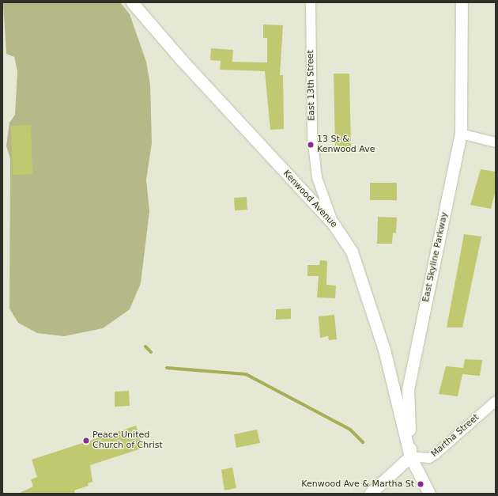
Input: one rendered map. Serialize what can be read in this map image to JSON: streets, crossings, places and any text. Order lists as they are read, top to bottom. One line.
{"streets":{"street":["East 13th Street","Kenwood Avenue","East Skyline Parkway","Martha Street"]},"crossings":[["East 13th Street","Kenwood Avenue"],["Kenwood Avenue","East Skyline Parkway"],["Kenwood Avenue","Martha Street"],["East Skyline Parkway","Martha Street"]],"places":["13 St & Kenwood Ave","Peace United Church of Christ","Kenwood Ave & Martha St"]}
